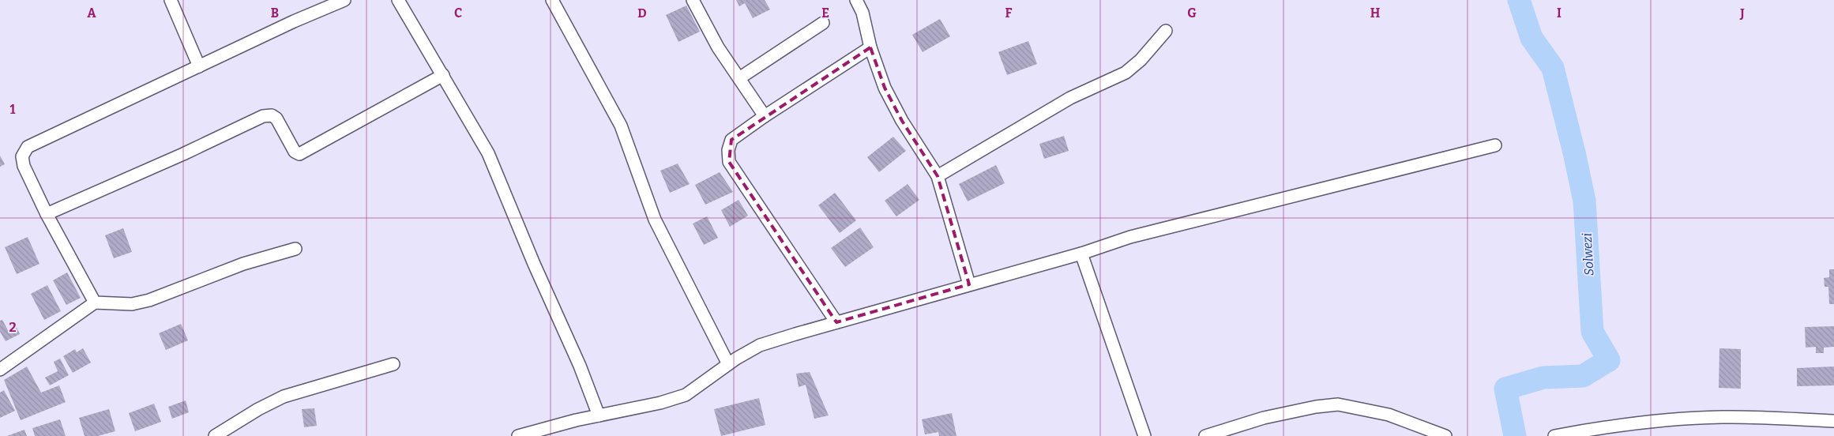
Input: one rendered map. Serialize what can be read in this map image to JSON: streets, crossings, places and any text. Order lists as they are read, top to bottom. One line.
{"water":["Solwezi"],"grid":{"columns":["A","B","C","D","E","F","G","H","I","J"],"rows":["1","2"]}}
